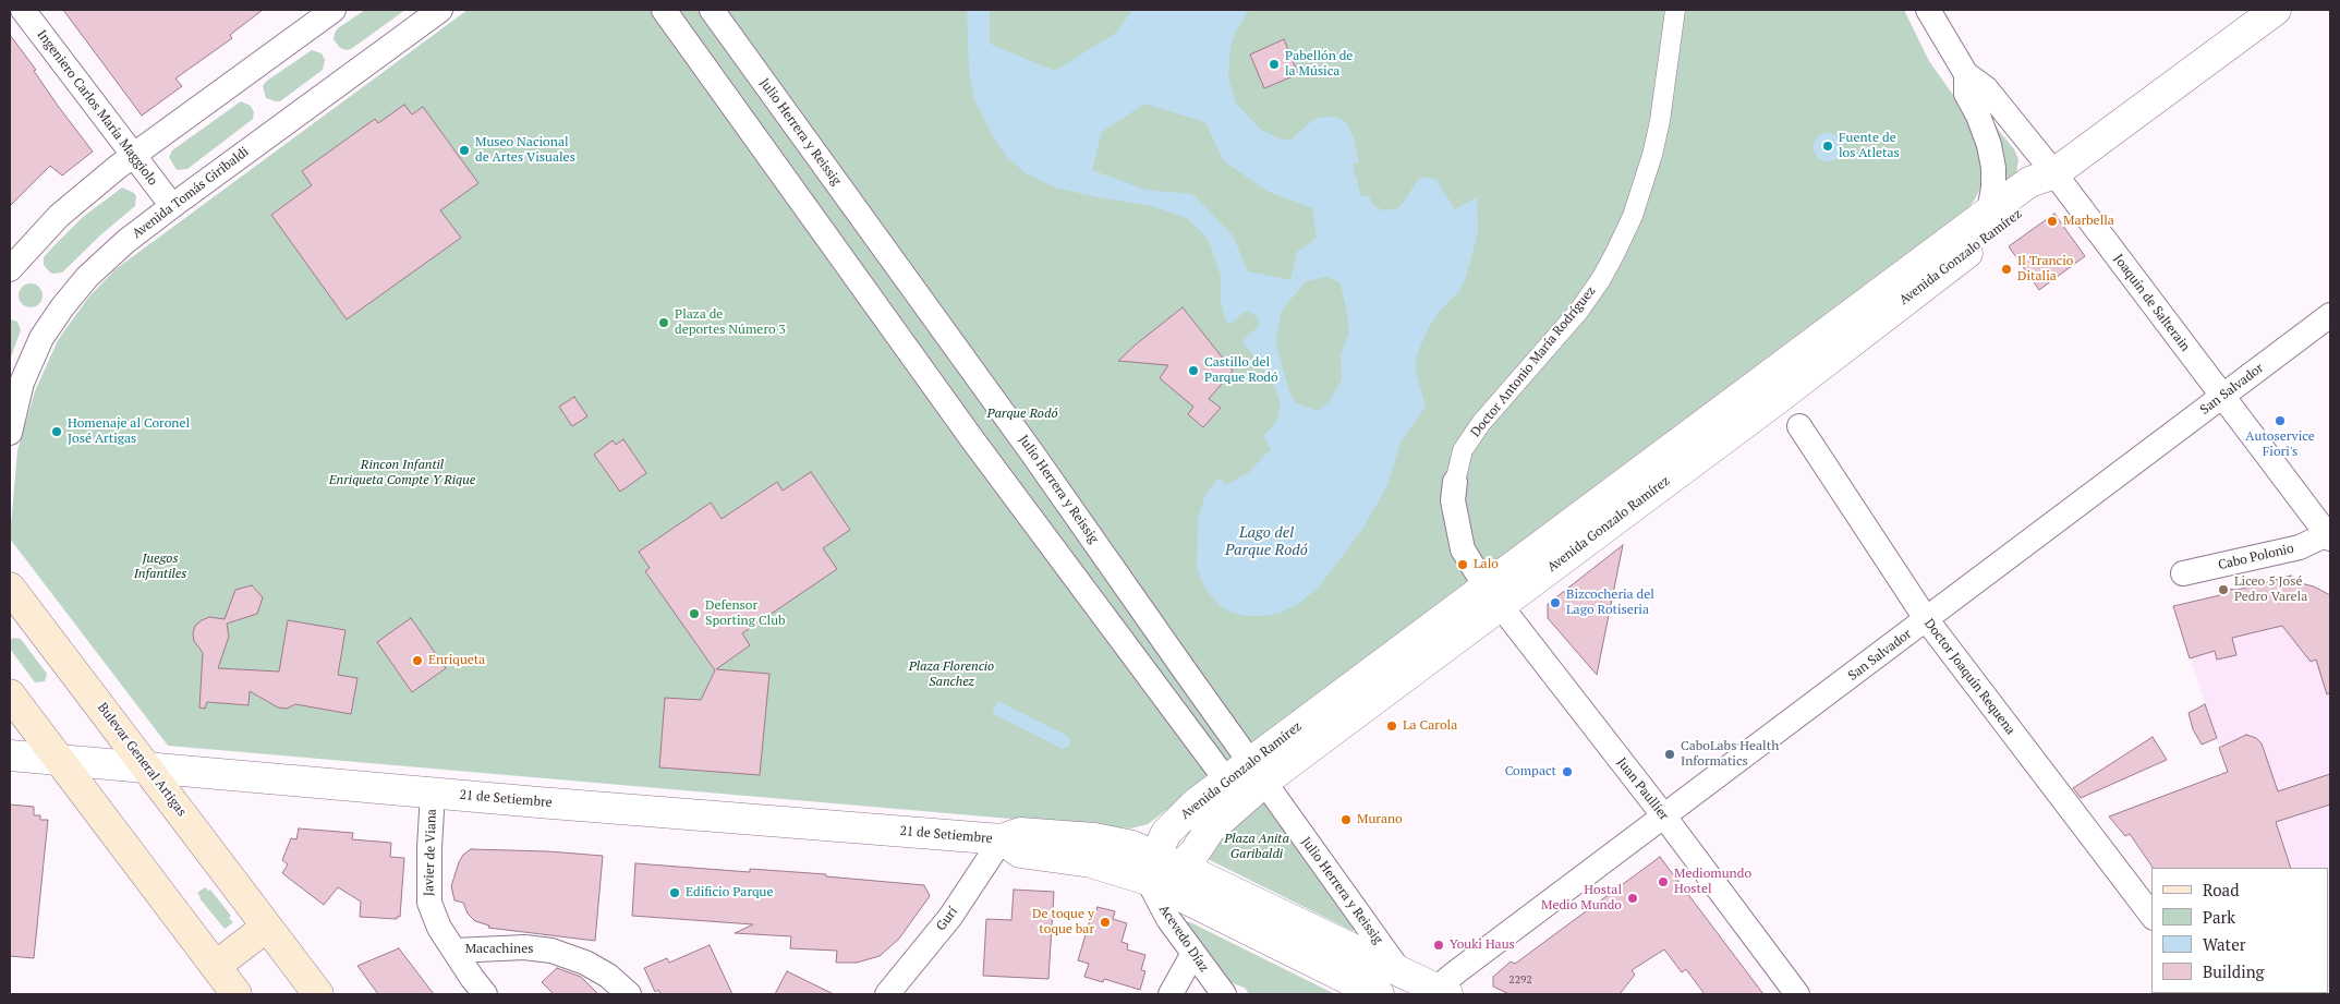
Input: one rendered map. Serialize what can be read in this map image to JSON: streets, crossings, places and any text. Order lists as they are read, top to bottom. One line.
{"streets":{"main road":["Bulevar General Artigas"],"street":["Ingeniero Carlos María Maggiolo","Julio Herrera y Reissig","Avenida Tomás Giribaldi","Avenida Gonzalo Ramírez","Joaquín de Salterain","Doctor Antonio María Rodríguez","San Salvador","Cabo Polonio","Doctor Joaquín Requena","Juan Paullier","21 de Setiembre","Javier de Viana","Gurí","Acevedo Díaz","Macachines"]},"crossings":[["Ingeniero Carlos María Maggiolo","Avenida Tomás Giribaldi"],["Julio Herrera y Reissig","Avenida Gonzalo Ramírez"],["Julio Herrera y Reissig","21 de Setiembre"],["Avenida Gonzalo Ramírez","Joaquín de Salterain"],["Avenida Gonzalo Ramírez","Doctor Antonio María Rodríguez"],["Avenida Gonzalo Ramírez","Juan Paullier"],["Avenida Gonzalo Ramírez","21 de Setiembre"],["Avenida Gonzalo Ramírez","Acevedo Díaz"],["Joaquín de Salterain","San Salvador"],["Joaquín de Salterain","Cabo Polonio"],["Doctor Antonio María Rodríguez","Juan Paullier"],["San Salvador","Doctor Joaquín Requena"],["San Salvador","Juan Paullier"],["San Salvador","21 de Setiembre"],["Bulevar General Artigas","21 de Setiembre"],["21 de Setiembre","Javier de Viana"],["21 de Setiembre","Gurí"],["21 de Setiembre","Acevedo Díaz"],["Javier de Viana","Macachines"]],"water":["Lago del Parque Rodó"],"parks":["Parque Rodó","Rincon Infantil Enriqueta Compte Y Rique","Juegos Infantiles","Plaza Florencio Sanchez","Plaza Anita Garibaldi"],"places":["Pabellón de la Música","Fuente de los Atletas","Museo Nacional de Artes Visuales","Marbella","Il Trancio Ditalia","Plaza de deportes Número 3","Castillo del Parque Rodó","Autoservice Fiori's","Homenaje al Coronel José Artigas","Lalo","Liceo 5 José Pedro Varela","Bizcocheria del Lago Rotiseria","Defensor Sporting Club","Enriqueta","La Carola","CaboLabs Health Informatics","Compact","Murano","Mediomundo Hostel","Edificio Parque","Hostal Medio Mundo","De toque y toque bar","Youki Haus"],"house_numbers":["2292"],"legend":["Road","Park","Water","Building"]}
